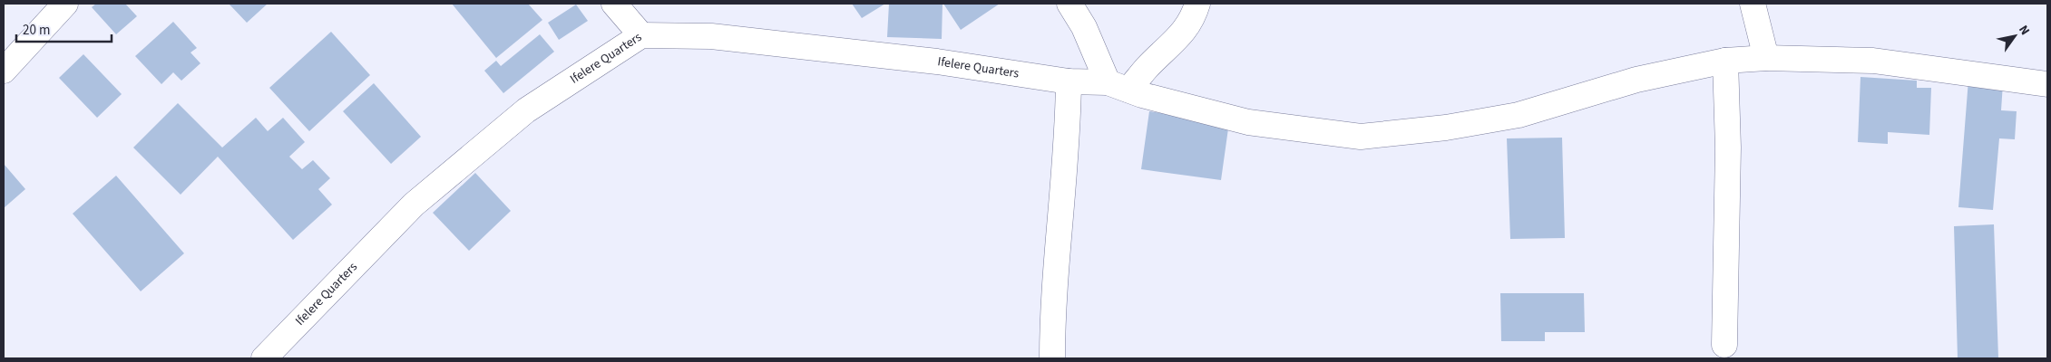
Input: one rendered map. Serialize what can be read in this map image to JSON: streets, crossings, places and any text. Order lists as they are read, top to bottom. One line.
{"streets":{"street":["Ifelere Quarters"]},"scale_bar":"20 m","north":"top right"}
